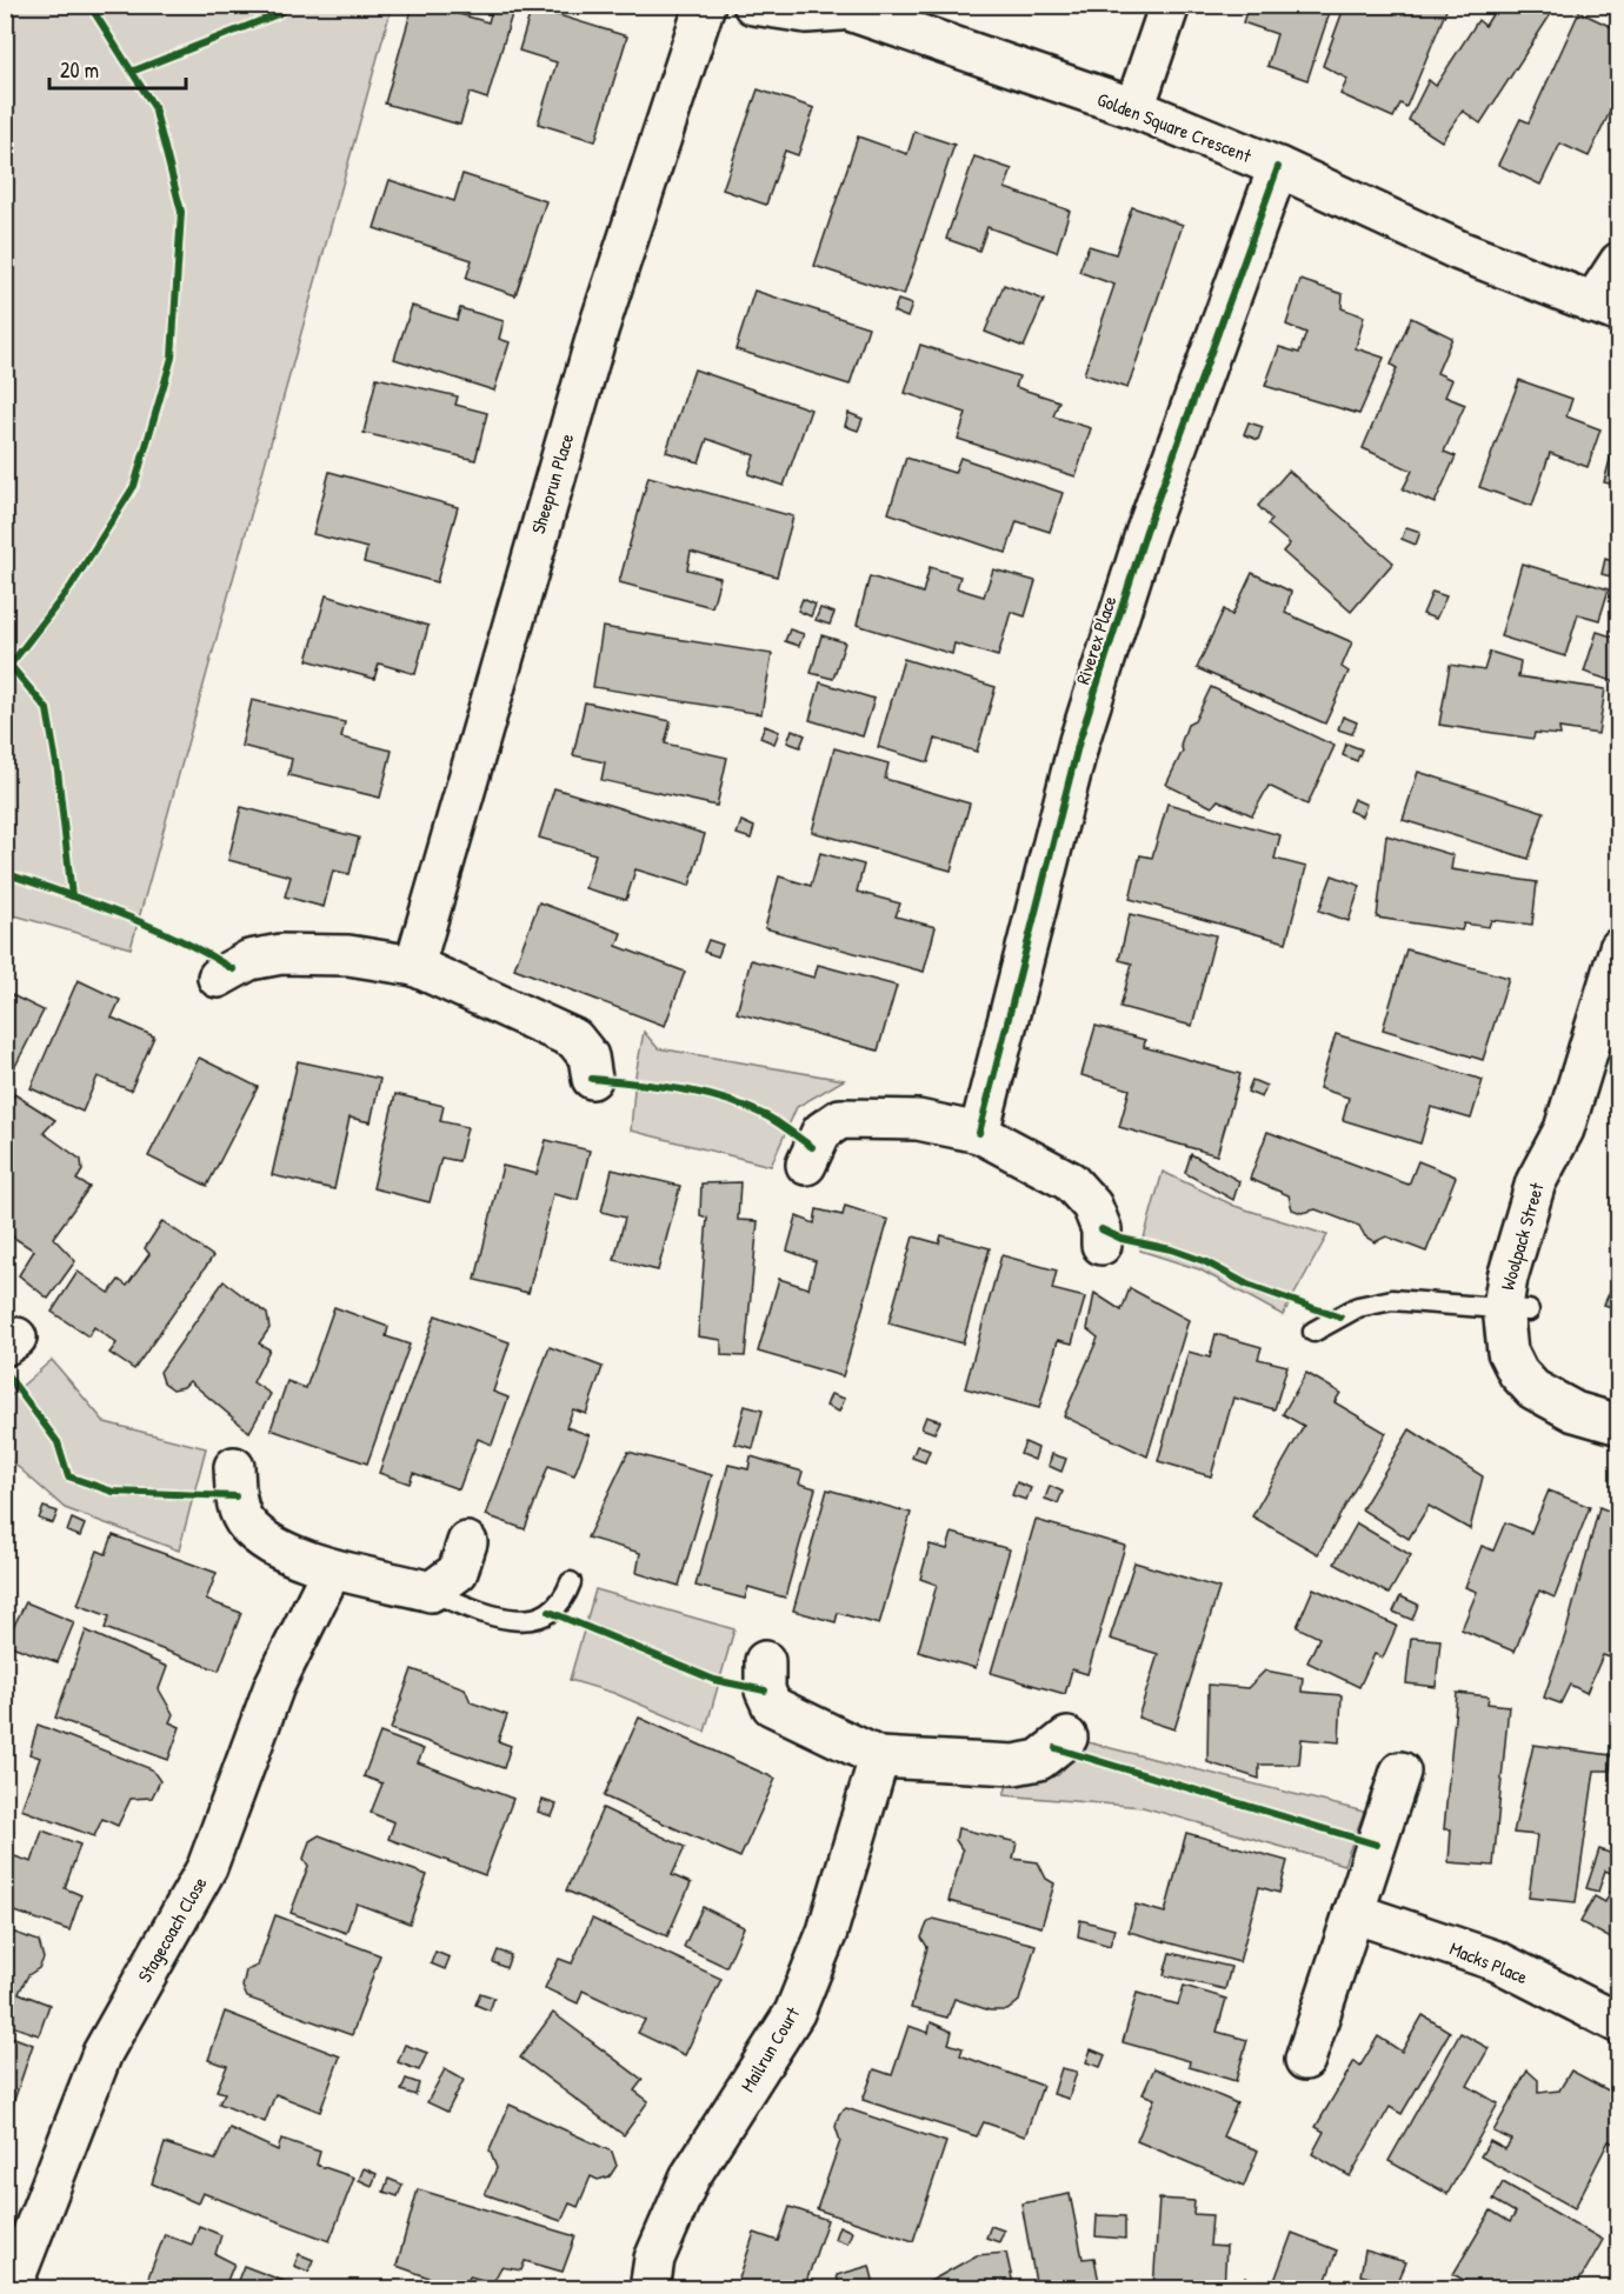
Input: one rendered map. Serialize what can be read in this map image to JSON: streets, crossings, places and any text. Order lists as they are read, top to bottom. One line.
{"streets":{"street":["Golden Square Crescent","Sheeprun Place","Riverex Place","Woolpack Street","Stagecoach Close","Macks Place","Mailrun Court"]},"crossings":[["Golden Square Crescent","Riverex Place"]],"scale_bar":"20 m"}
